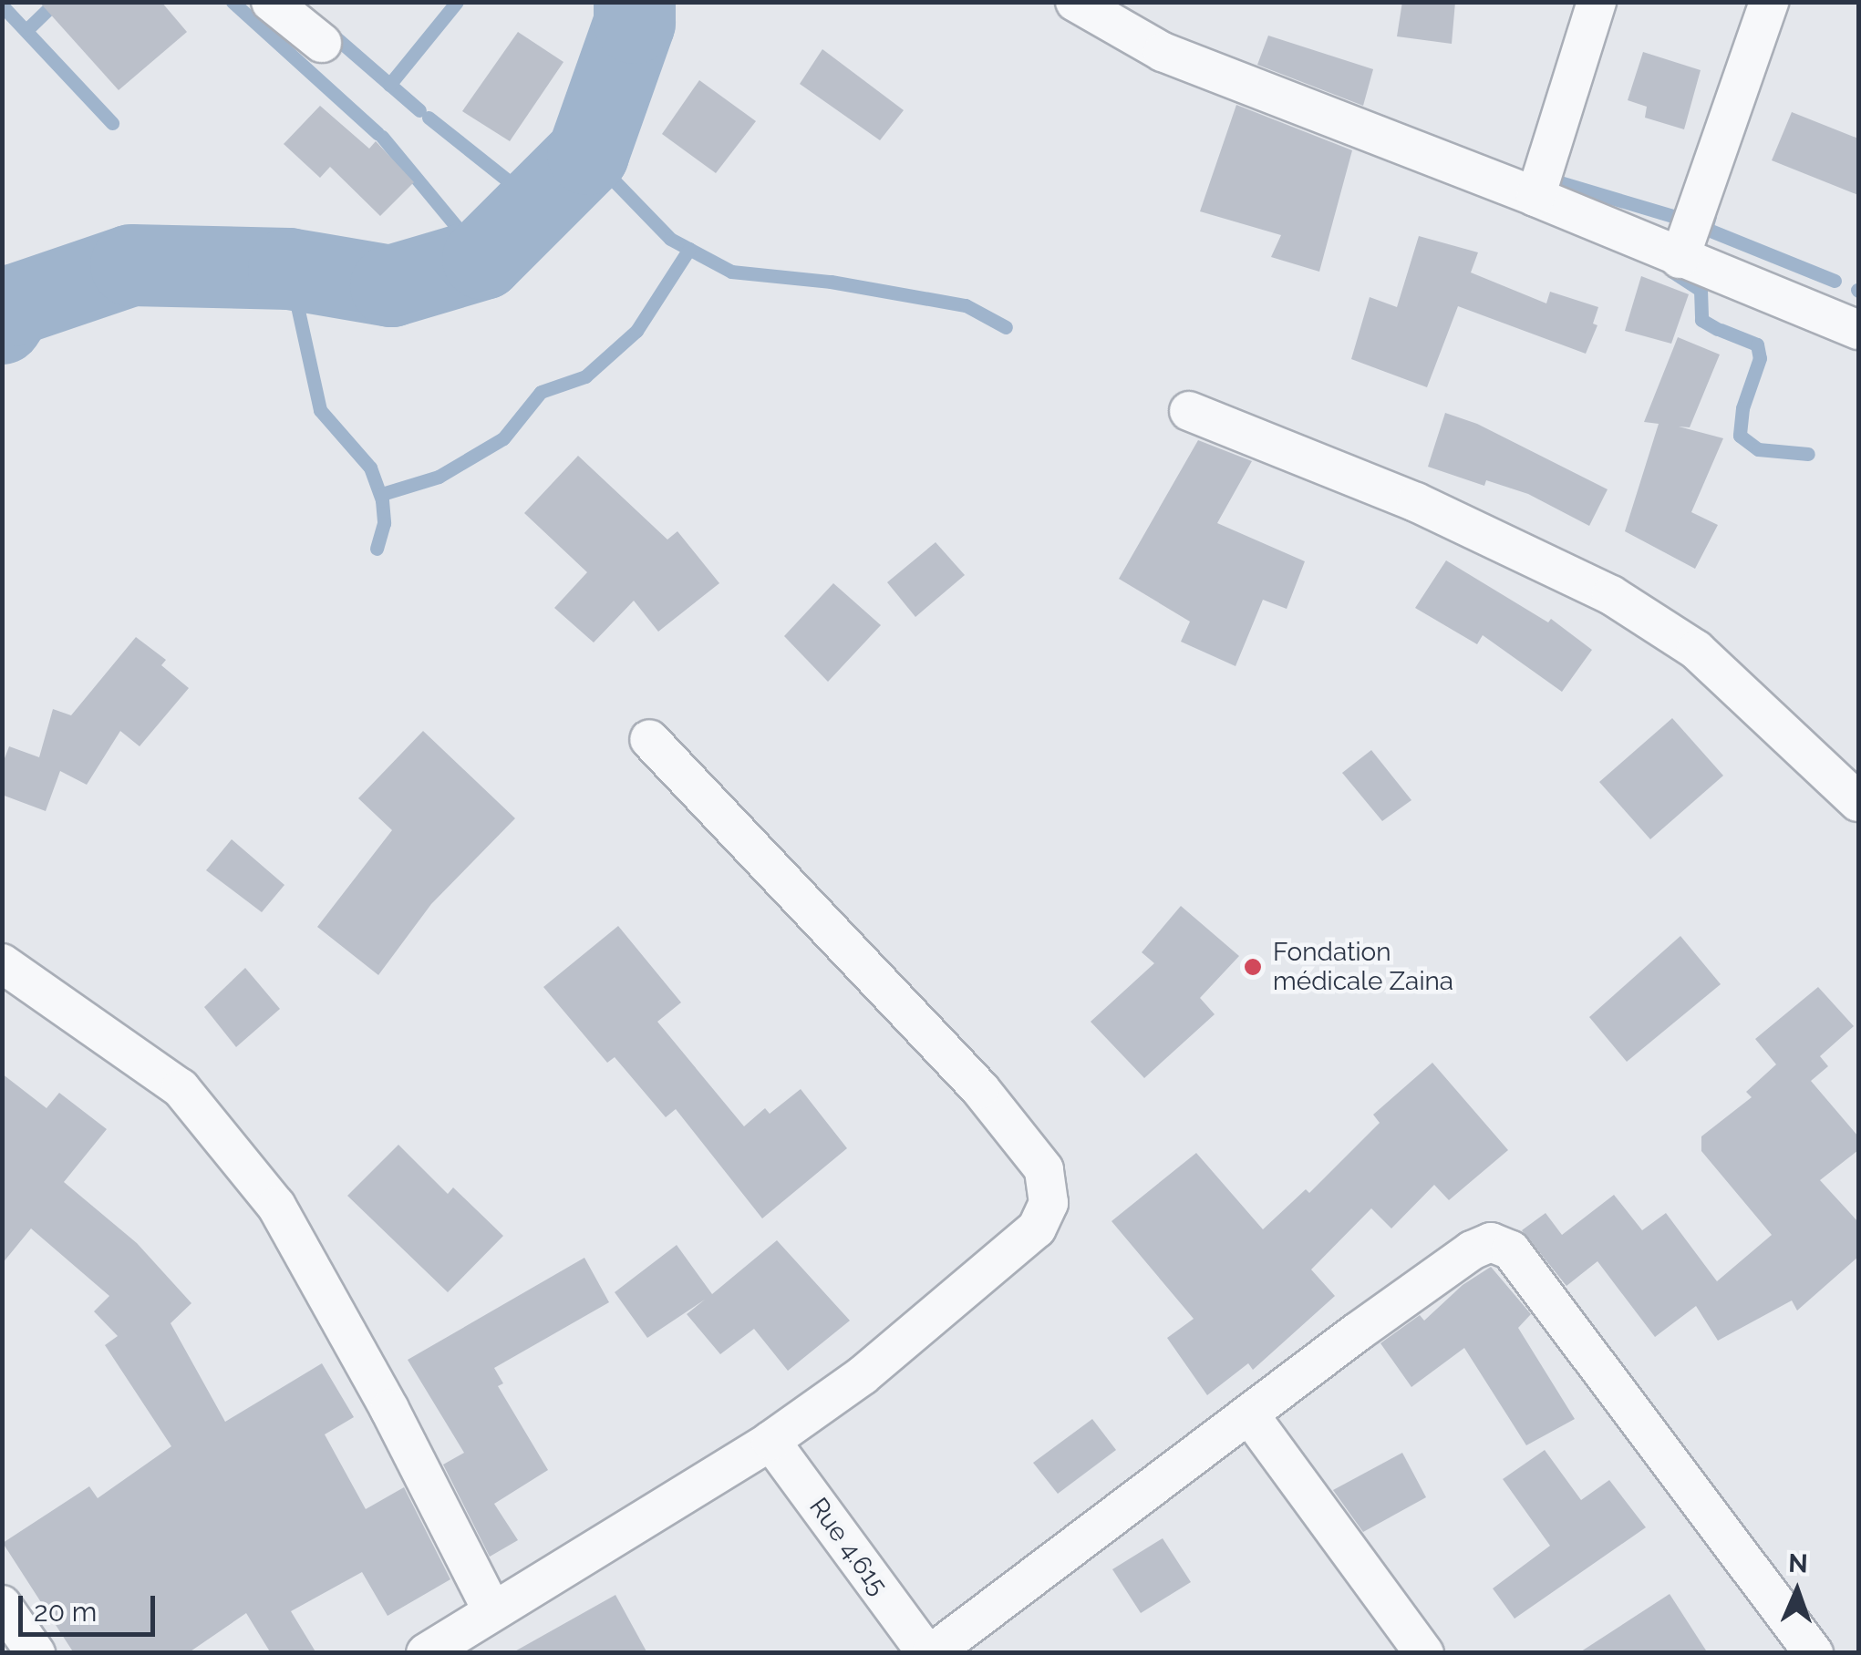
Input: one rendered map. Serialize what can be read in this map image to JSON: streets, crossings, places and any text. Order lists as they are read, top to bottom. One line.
{"streets":{"street":["Rue 4.615"]},"places":["Fondation médicale Zaina"],"scale_bar":"20 m","north":"top"}
